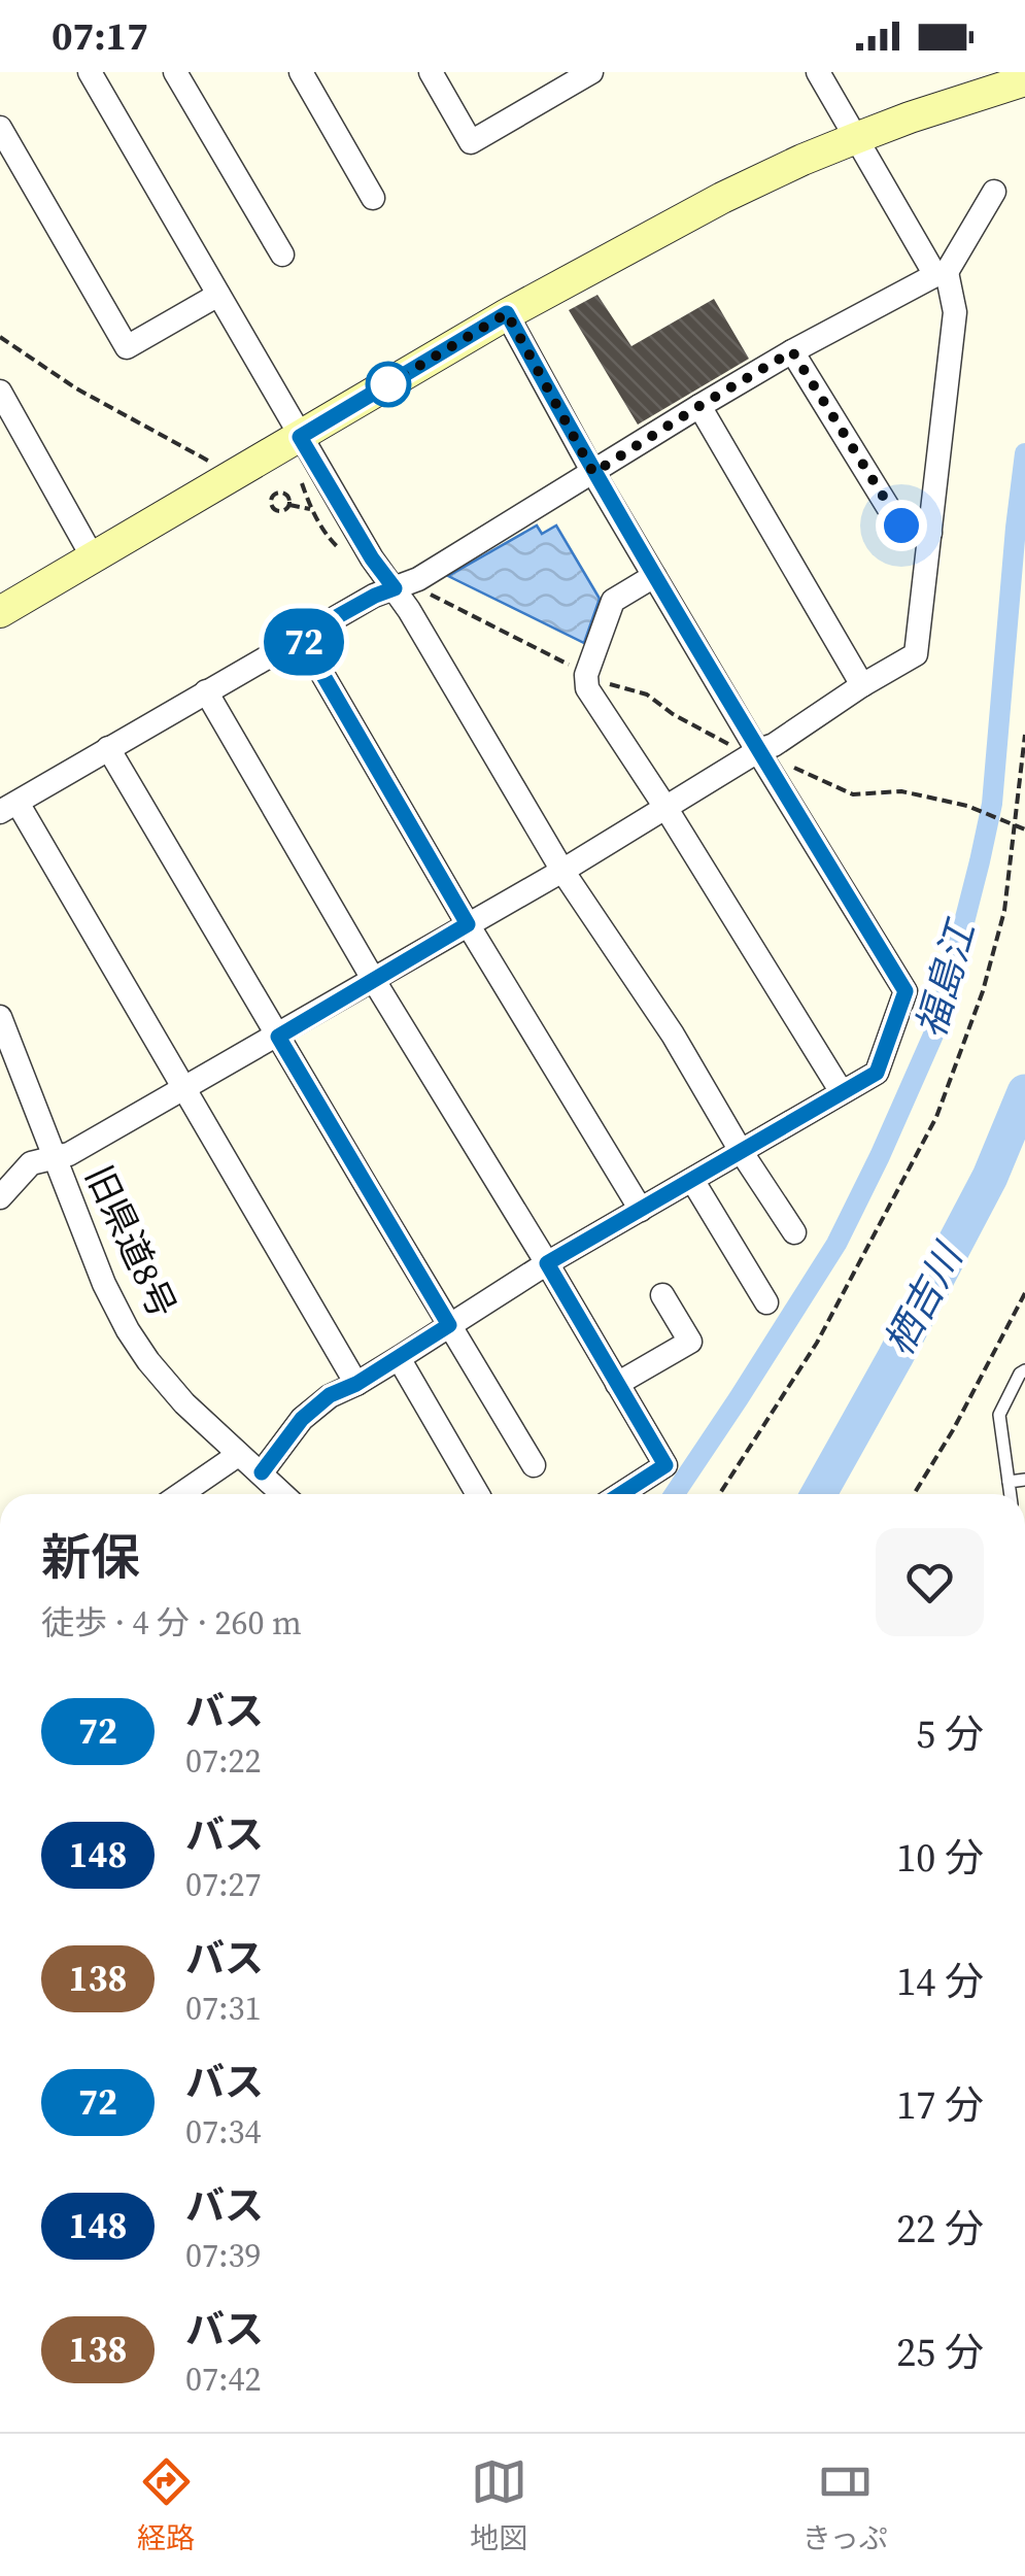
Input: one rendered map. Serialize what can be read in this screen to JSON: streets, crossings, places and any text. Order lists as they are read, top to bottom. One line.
{"streets":{"street":["旧県道8号"]},"water":["福島江","栖吉川"],"lines":["bus line 72"],"page":{"status":"07:17","on_map":"72","heading":["新保","徒歩 · 4 分 · 260 m"],"list":[{"mark":"72","name":"バス","note":"07:22","value":"5 分"},{"mark":"148","name":"バス","note":"07:27","value":"10 分"},{"mark":"138","name":"バス","note":"07:31","value":"14 分"},{"mark":"72","name":"バス","note":"07:34","value":"17 分"},{"mark":"148","name":"バス","note":"07:39","value":"22 分"},{"mark":"138","name":"バス","note":"07:42","value":"25 分"}],"tabs":["経路","地図","きっぷ"]}}
